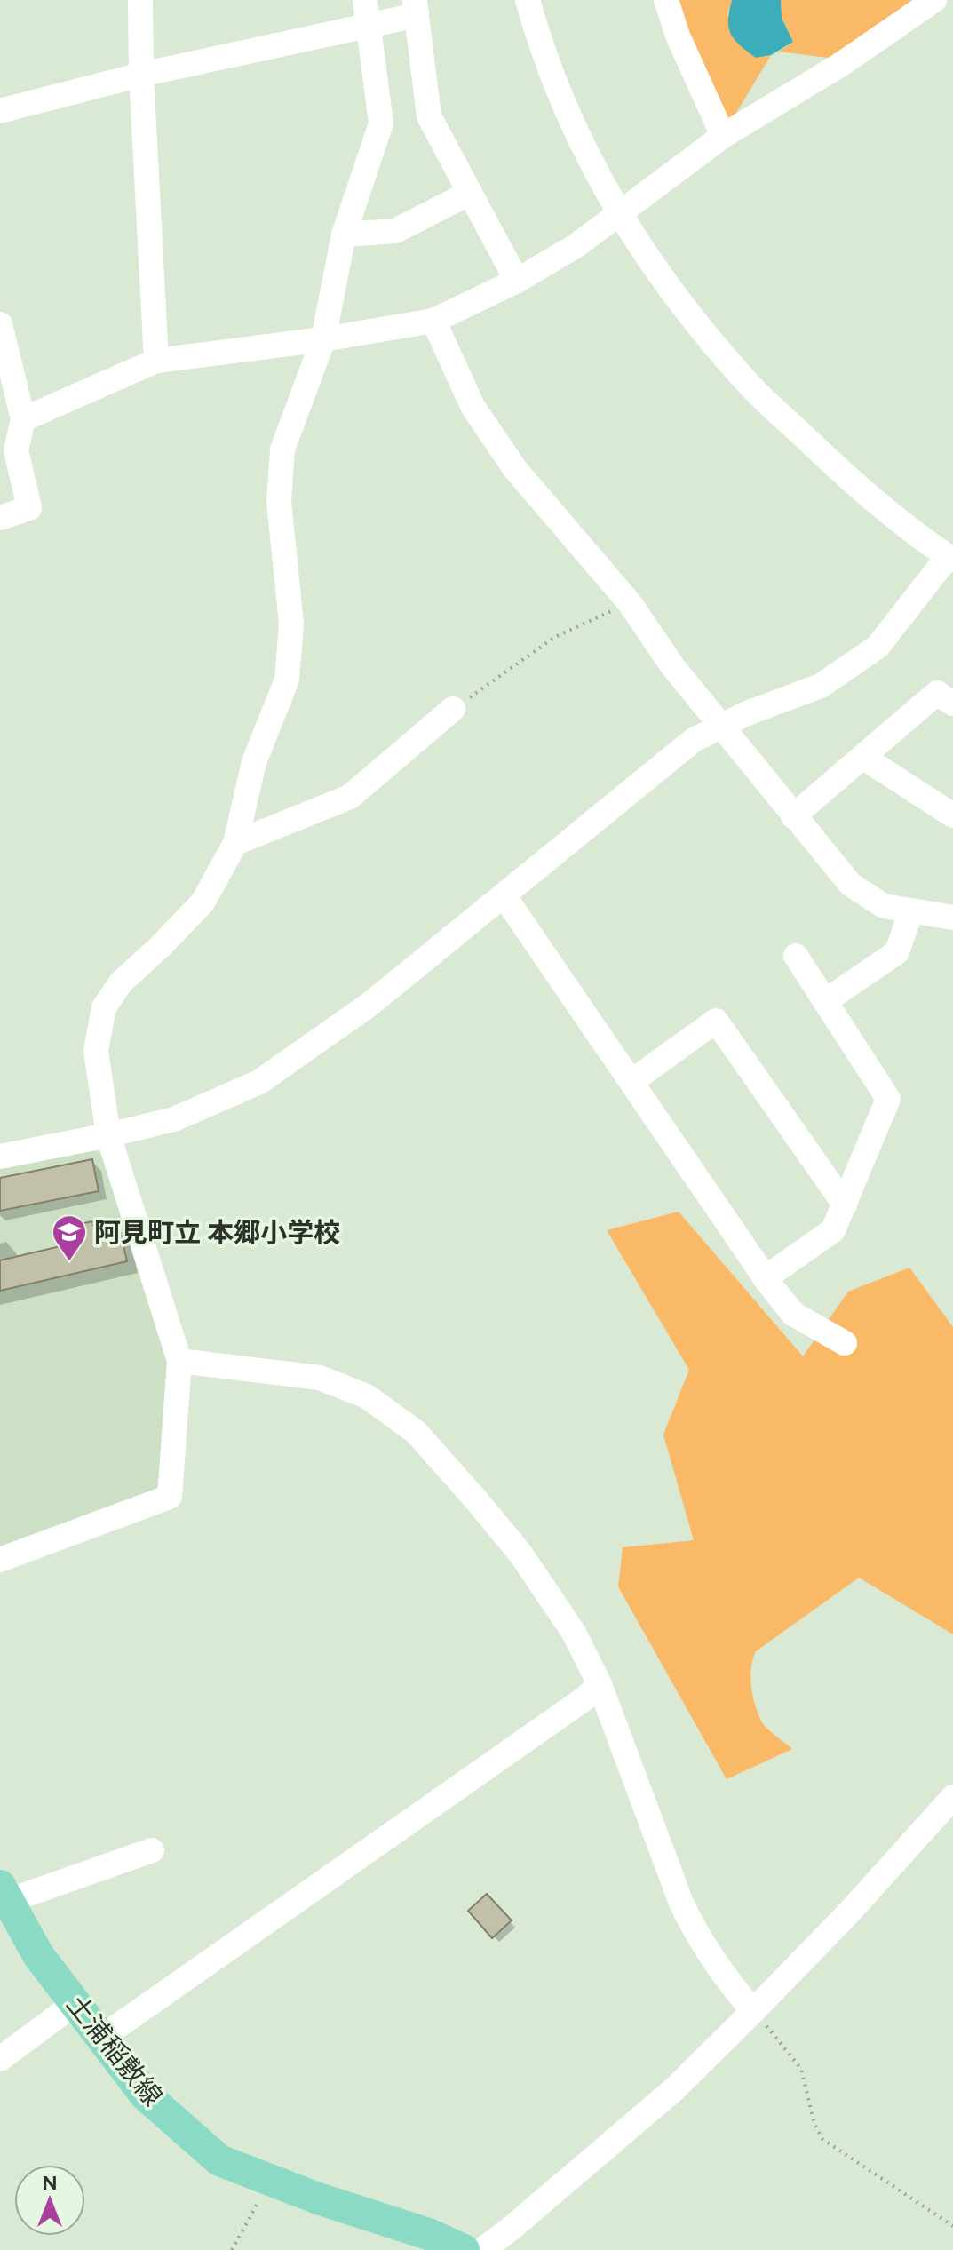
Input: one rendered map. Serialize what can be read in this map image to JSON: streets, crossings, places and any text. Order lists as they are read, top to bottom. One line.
{"streets":{"main road":["土浦稲敷線"]},"places":{"school or university":["阿見町立 本郷小学校"]},"north":"top"}
